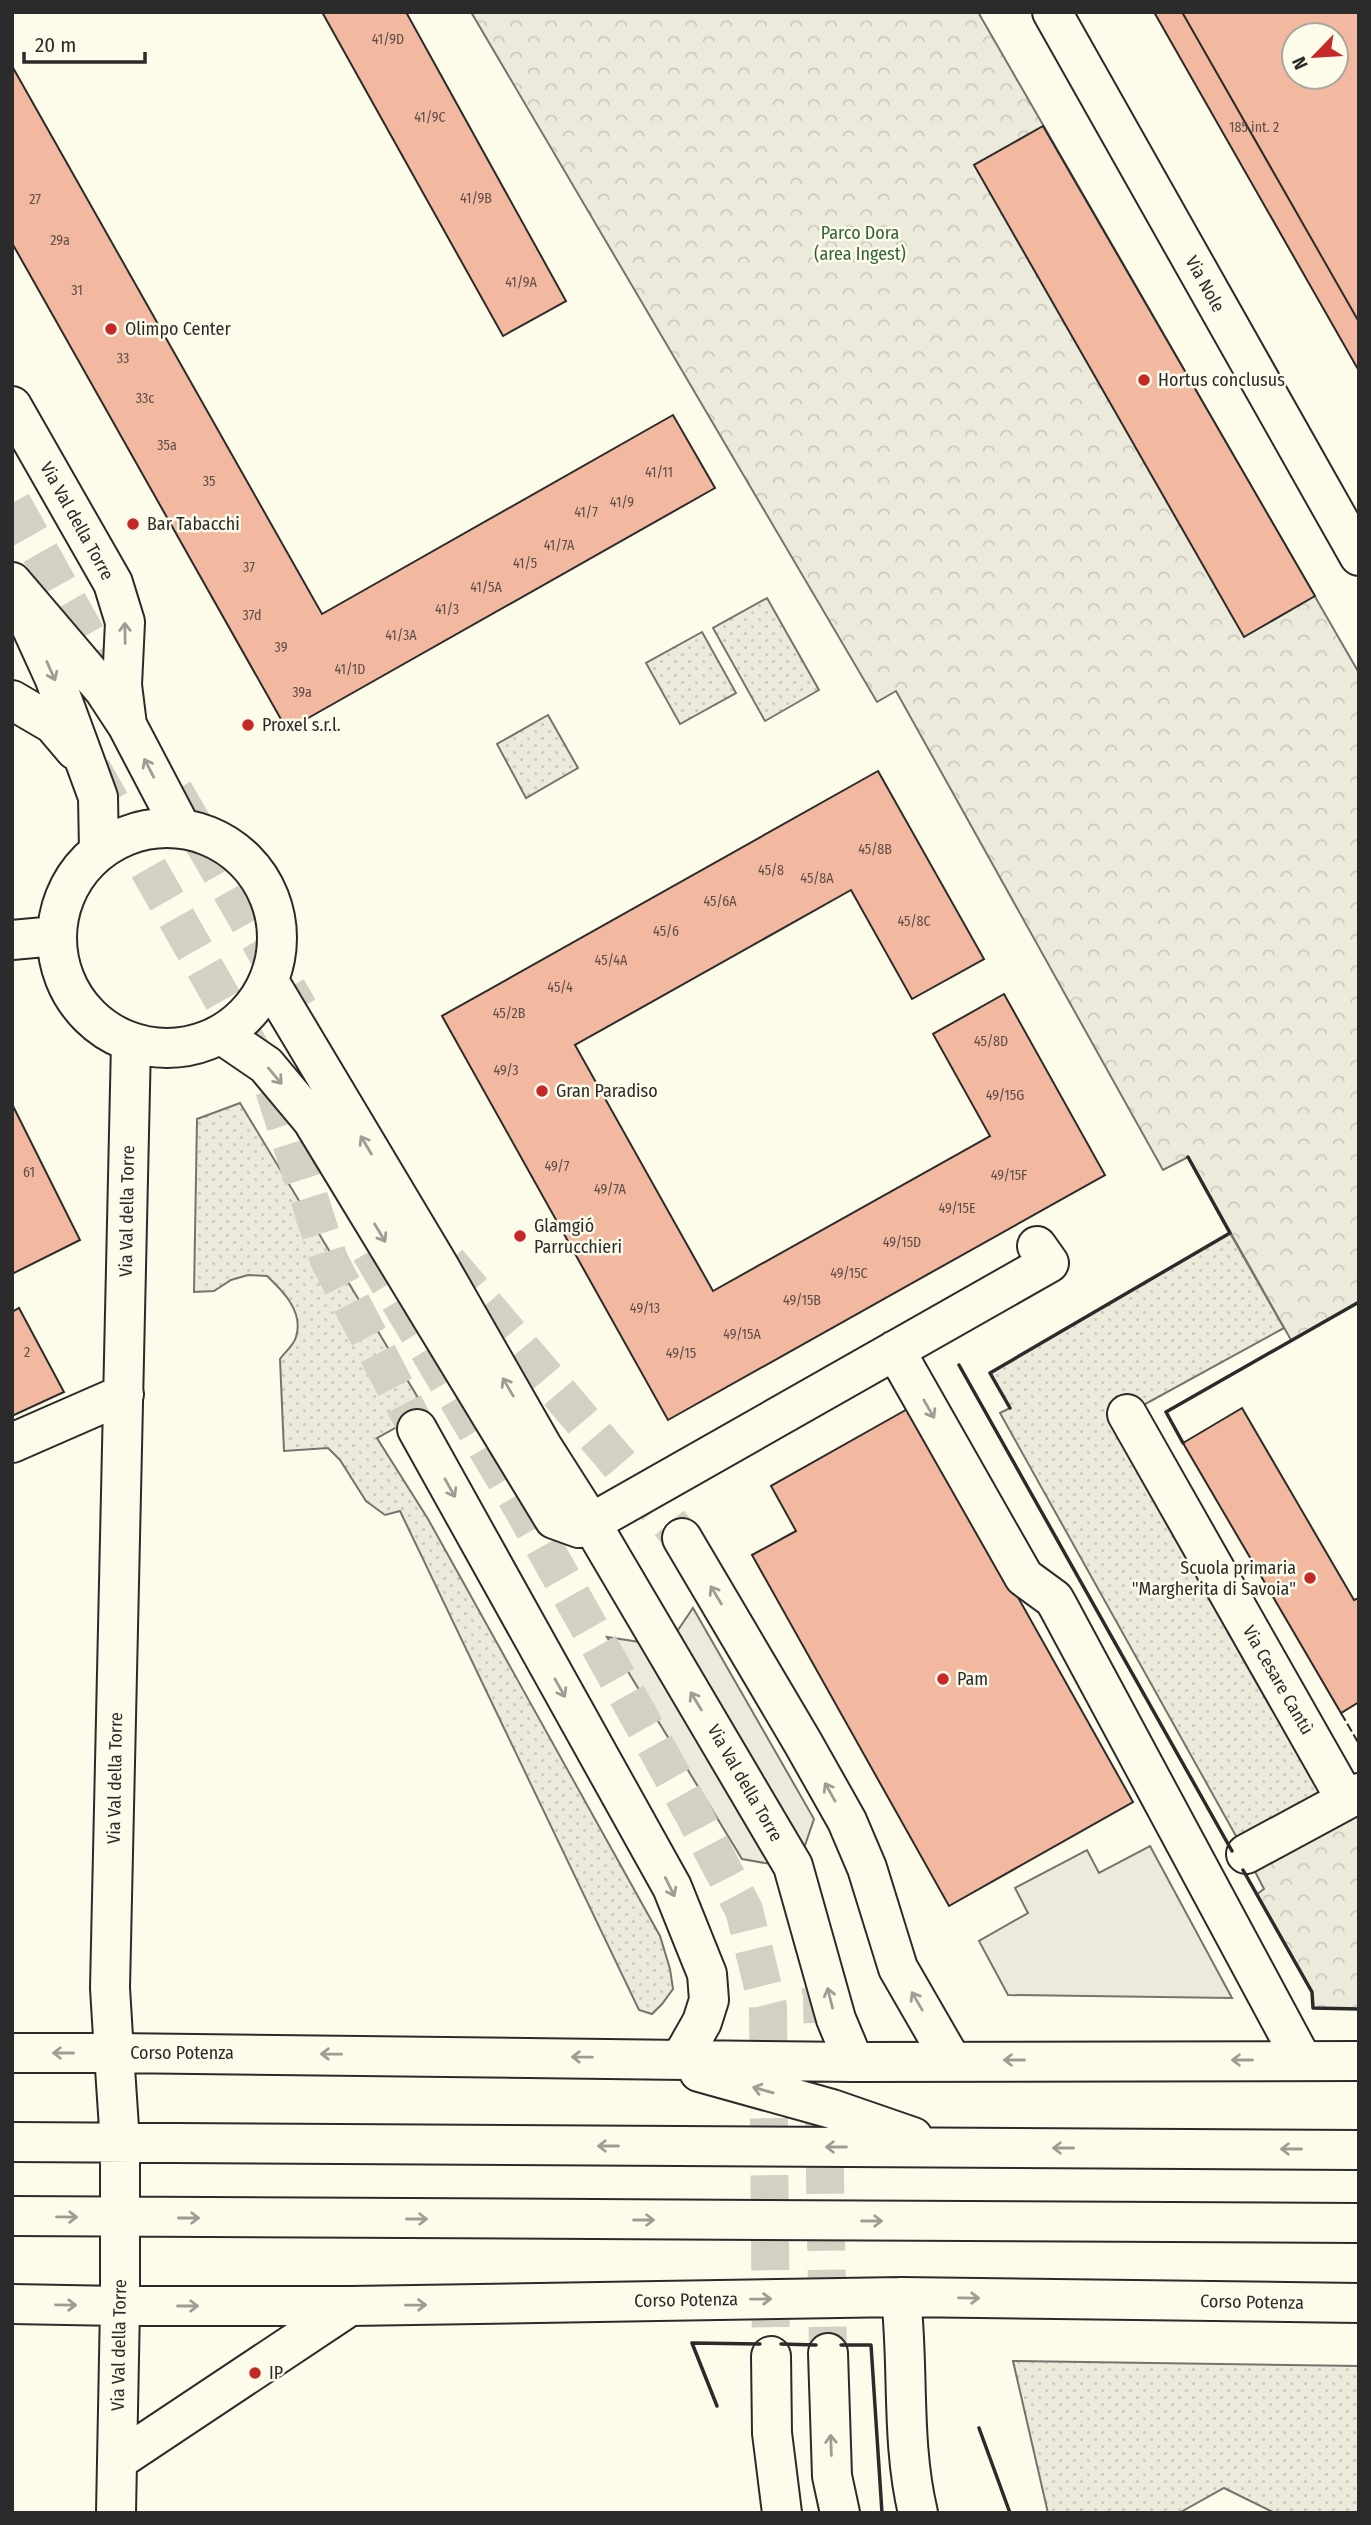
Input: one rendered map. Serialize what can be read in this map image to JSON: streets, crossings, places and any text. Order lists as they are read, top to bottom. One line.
{"streets":{"street":["Via Nole","Via Val della Torre","Via Cesare Cantù","Corso Potenza"]},"crossings":[["Via Val della Torre","Corso Potenza"]],"parks":["Parco Dora (area Ingest)"],"places":["Olimpo Center","Hortus conclusus","Bar Tabacchi","Proxel s.r.l.","Gran Paradiso","Glamgió Parrucchieri","Scuola primaria \"Margherita di Savoia\"","Pam","IP"],"house_numbers":["41/9D","41/9C","185 int. 2","41/9B","27","29a","41/9A","31","33","33c","35a","41/11","35","41/9","41/7","41/7A","41/5","37","41/5A","41/3","37d","41/3A","39","41/1D","39a","45/8B","45/8","45/8A","45/6A","45/8C","45/6","45/4A","45/4","45/2B","45/8D","49/3","49/15G","49/7","61","49/15F","49/7A","49/15E","49/15D","49/15C","49/15B","49/13","49/15A","2","49/15"],"scale_bar":"20 m","north":"bottom left"}
